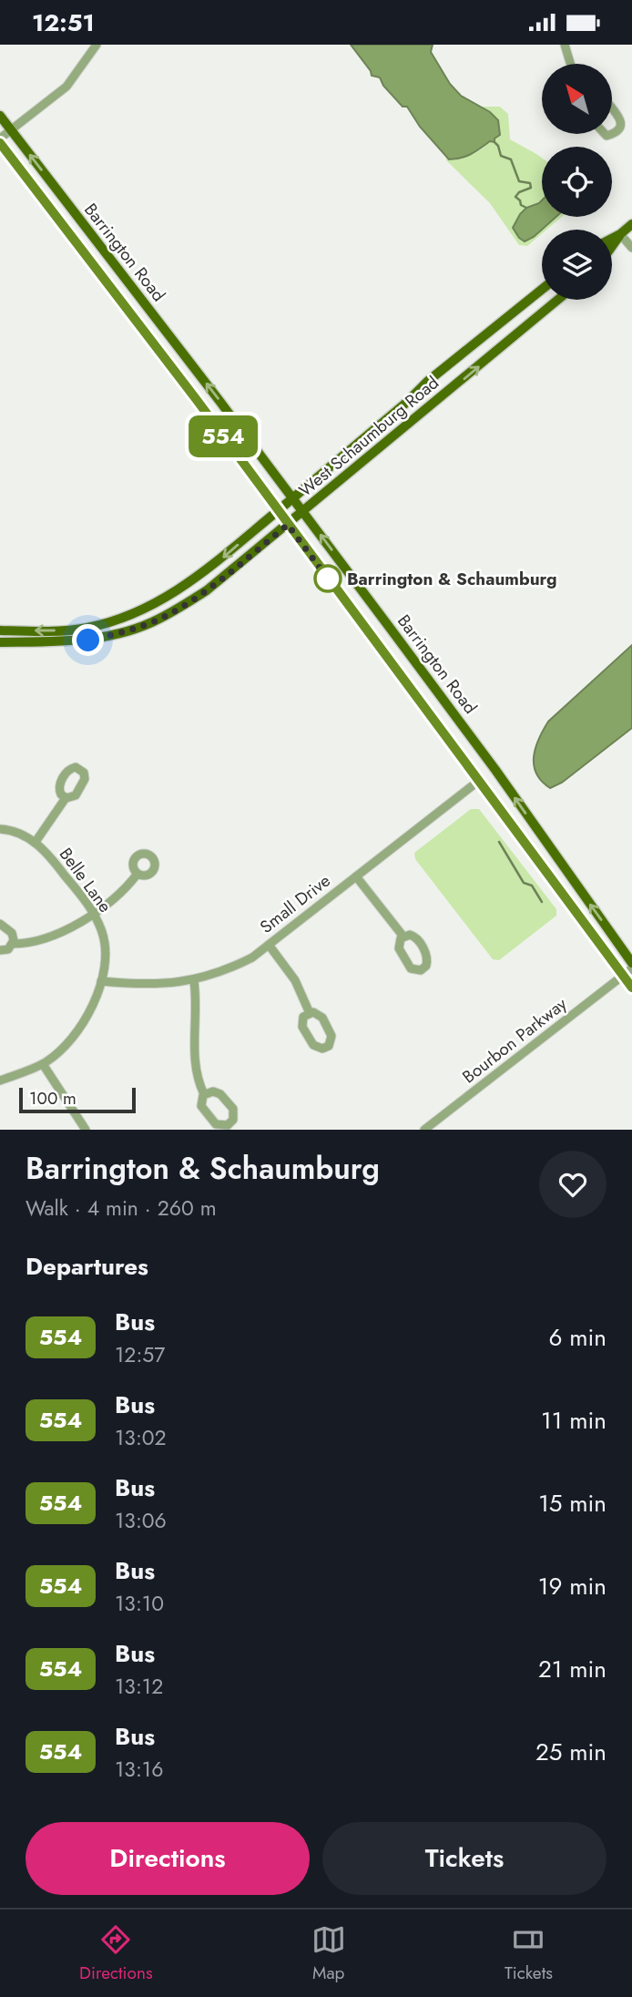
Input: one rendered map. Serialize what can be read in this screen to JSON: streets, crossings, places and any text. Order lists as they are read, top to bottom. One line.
{"streets":{"main road":["Barrington Road","West Schaumburg Road"],"street":["Belle Lane","Small Drive","Bourbon Parkway"]},"crossings":[["Barrington Road","West Schaumburg Road"],["Barrington Road","Small Drive"],["Barrington Road","Bourbon Parkway"],["Belle Lane","Small Drive"]],"places":["Barrington & Schaumburg"],"lines":["bus line 554"],"scale_bar":"100 m","north":"top left","page":{"status":"12:51","on_map":"554","scale":"100 m","heading":[["Barrington & Schaumburg","Walk · 4 min · 260 m"],"Departures"],"list":[{"mark":"554","name":"Bus","note":"12:57","value":"6 min"},{"mark":"554","name":"Bus","note":"13:02","value":"11 min"},{"mark":"554","name":"Bus","note":"13:06","value":"15 min"},{"mark":"554","name":"Bus","note":"13:10","value":"19 min"},{"mark":"554","name":"Bus","note":"13:12","value":"21 min"},{"mark":"554","name":"Bus","note":"13:16","value":"25 min"}],"buttons":["Directions","Tickets"],"tabs":["Directions","Map","Tickets"]}}
